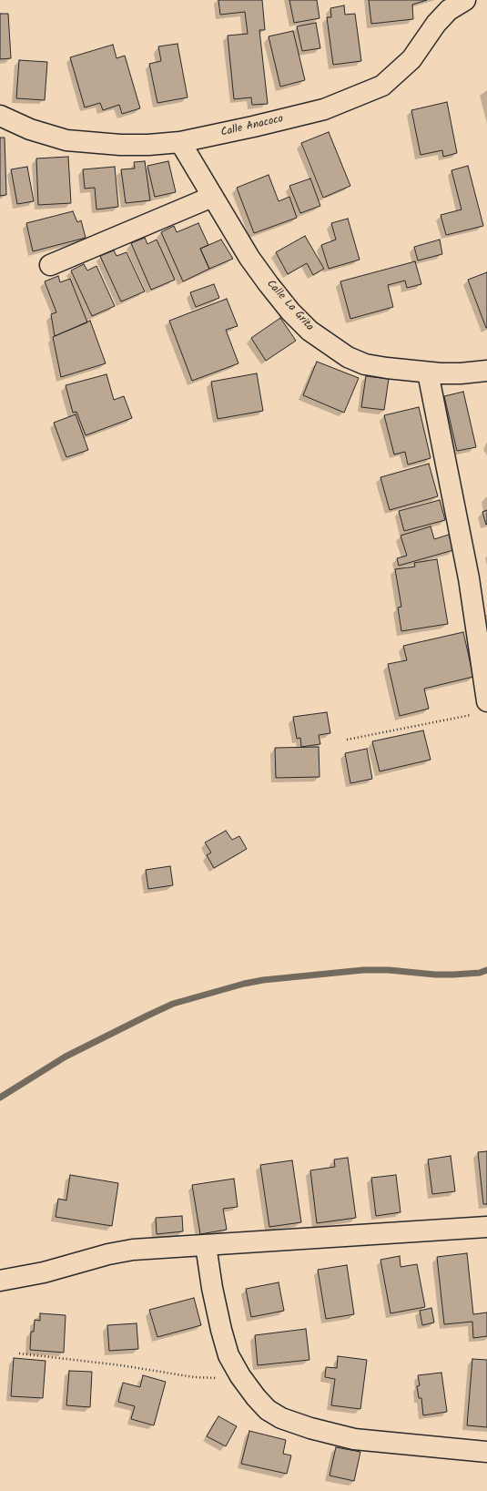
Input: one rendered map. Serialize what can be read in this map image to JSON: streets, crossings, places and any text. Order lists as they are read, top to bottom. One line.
{"streets":{"street":["Calle Anacoco","Calle La Grita"]},"crossings":[["Calle Anacoco","Calle La Grita"]]}
